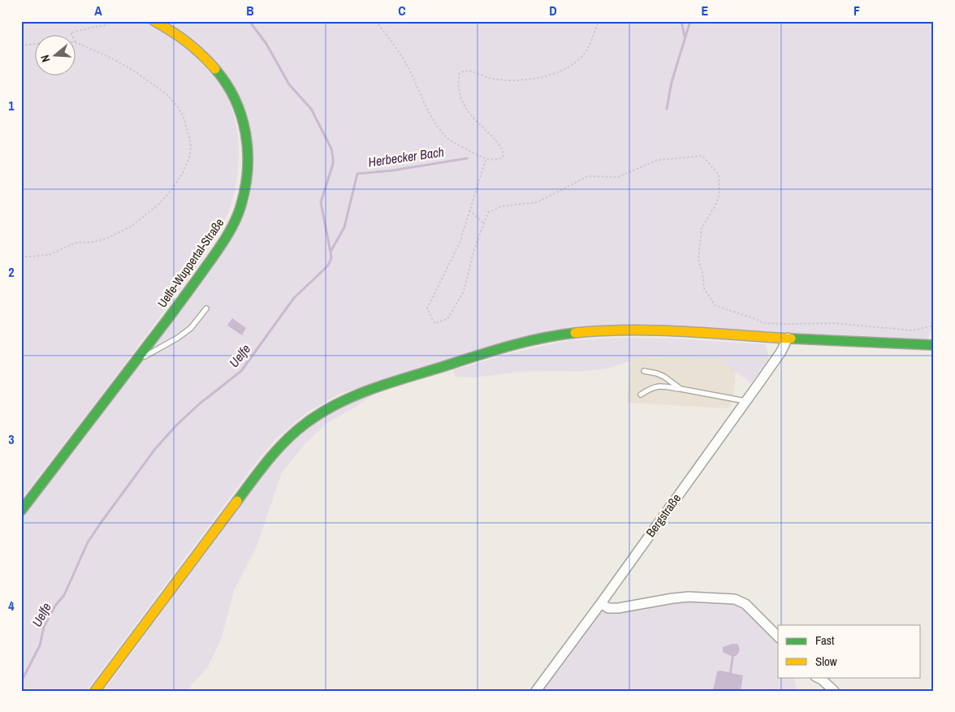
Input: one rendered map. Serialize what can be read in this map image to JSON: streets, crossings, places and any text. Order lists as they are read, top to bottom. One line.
{"streets":{"main road":["Uelfe-Wuppertal-Straße"],"street":["Bergstraße"]},"water":["Herbecker Bach","Uelfe"],"legend":["Fast","Slow"],"north":"left","grid":{"columns":["A","B","C","D","E","F"],"rows":["1","2","3","4"]}}
